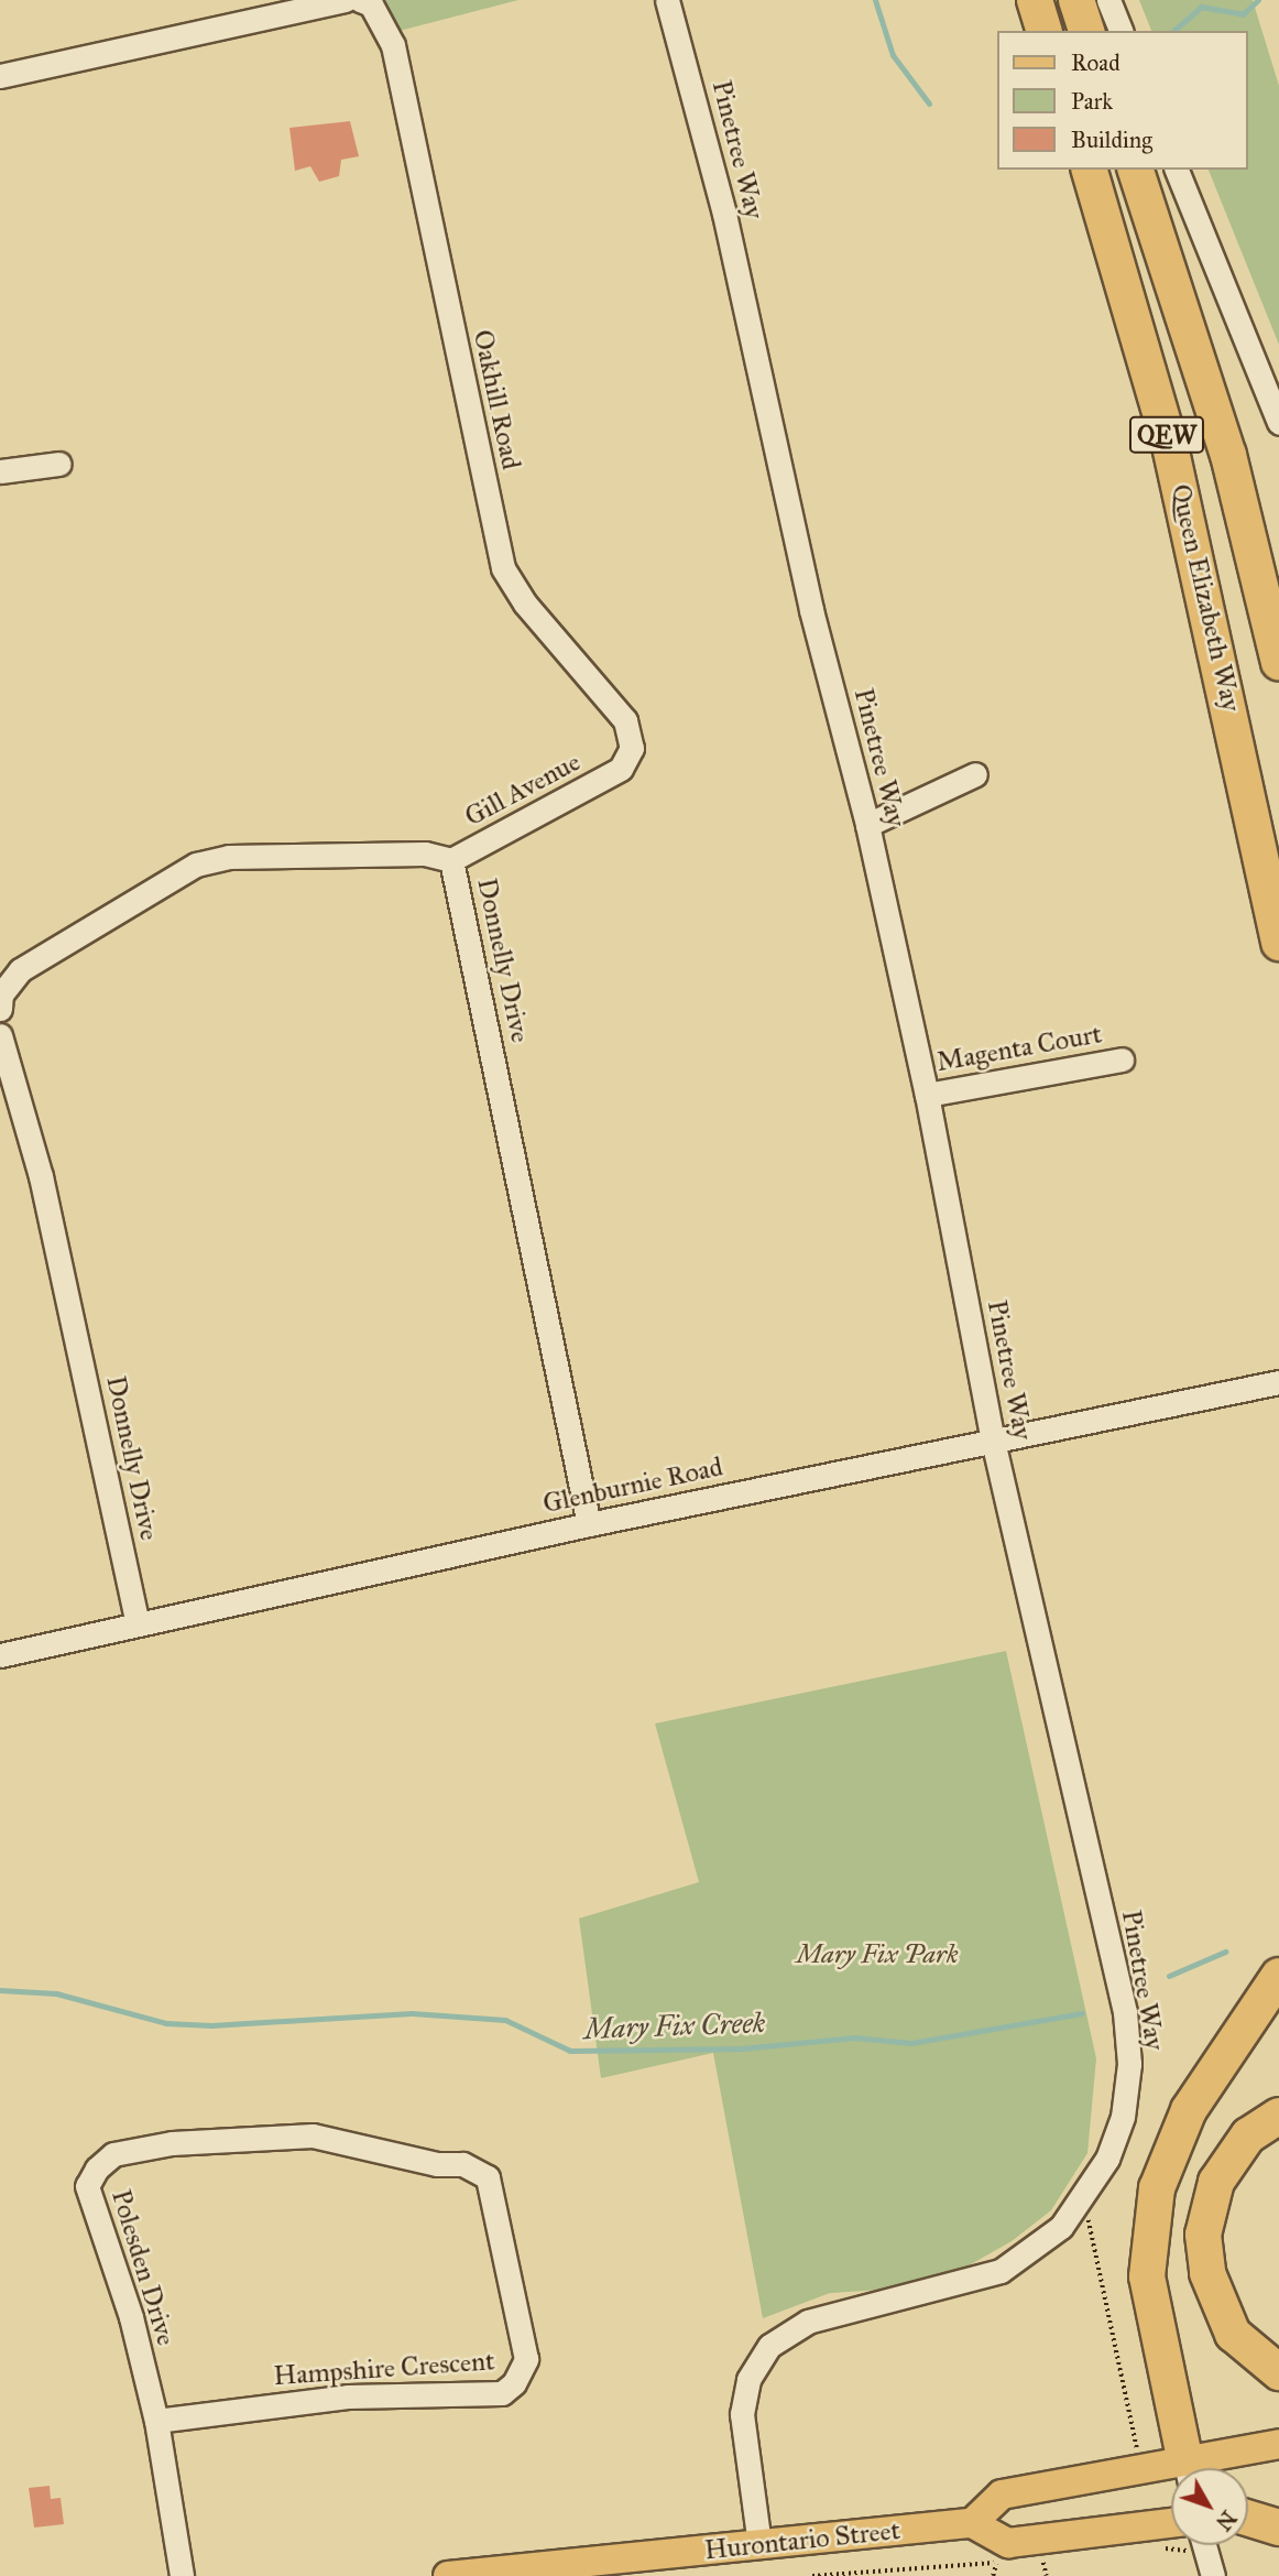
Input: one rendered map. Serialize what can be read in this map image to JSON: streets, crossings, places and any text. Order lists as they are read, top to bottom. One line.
{"streets":{"highway":["QEW","Queen Elizabeth Way"],"main road":["Hurontario Street"],"street":["Pinetree Way","Oakhill Road","Gill Avenue","Donnelly Drive","Magenta Court","Glenburnie Road","Polesden Drive","Hampshire Crescent"]},"crossings":[["Pinetree Way","Magenta Court"],["Pinetree Way","Glenburnie Road"],["Pinetree Way","Hurontario Street"],["Oakhill Road","Gill Avenue"],["Gill Avenue","Donnelly Drive"],["Donnelly Drive","Glenburnie Road"],["Polesden Drive","Hampshire Crescent"]],"water":["Mary Fix Creek"],"parks":["Mary Fix Park"],"legend":["Road","Park","Building"],"north":"bottom right"}
